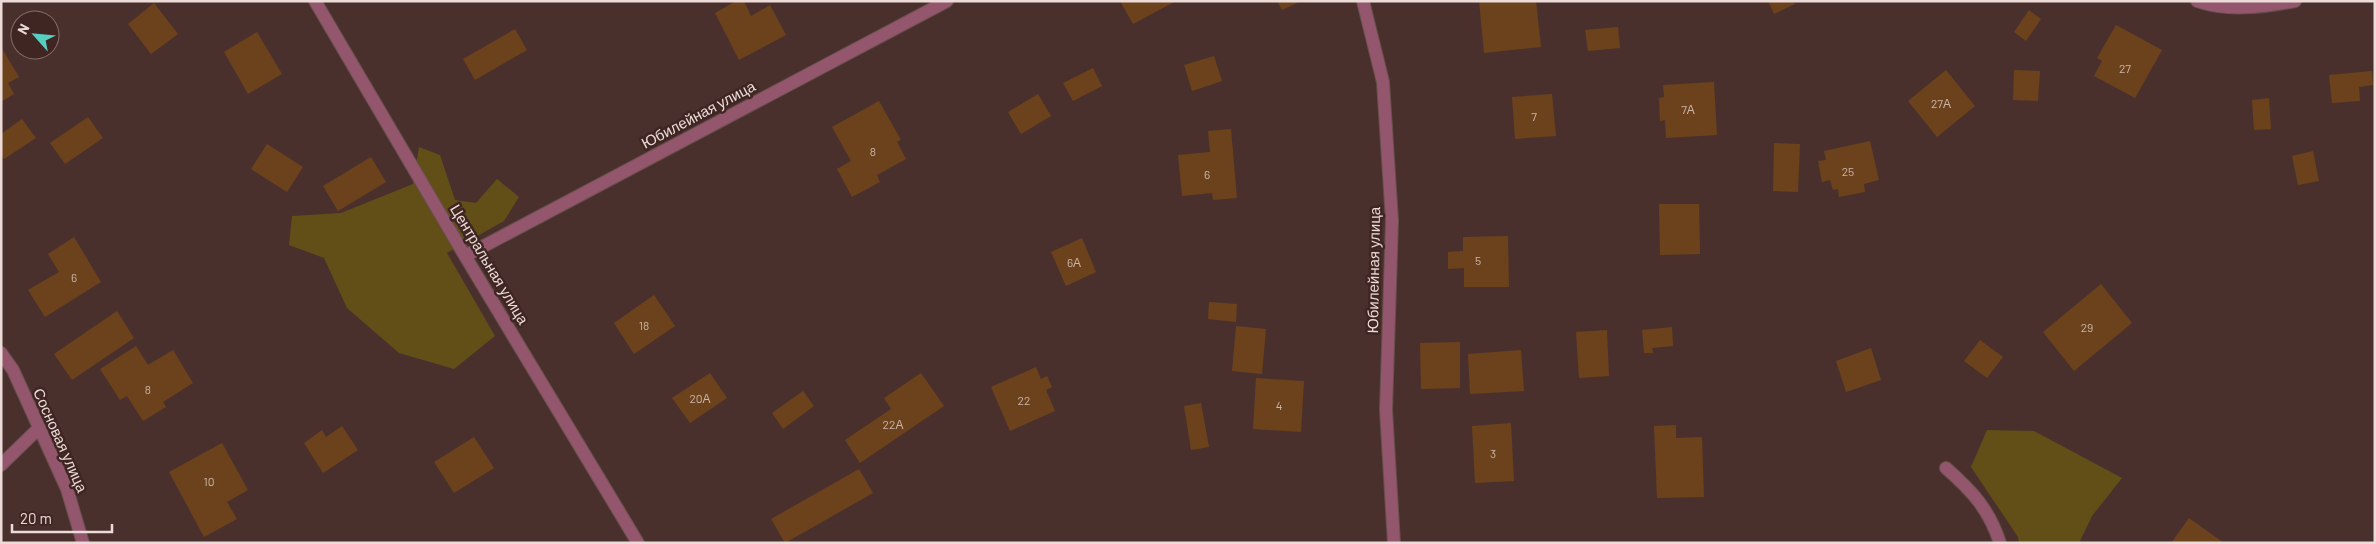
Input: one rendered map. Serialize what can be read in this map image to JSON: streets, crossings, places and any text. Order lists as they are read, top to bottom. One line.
{"streets":{"street":["Юбилейная улица","Центральная улица","Сосновая улица"]},"crossings":[["Юбилейная улица","Центральная улица"]],"house_numbers":["27","27А","7А","7","8","25","6","5","6А","6","18","29","8","20А","22","4","22А","3","10"],"scale_bar":"20 m","north":"top left"}
